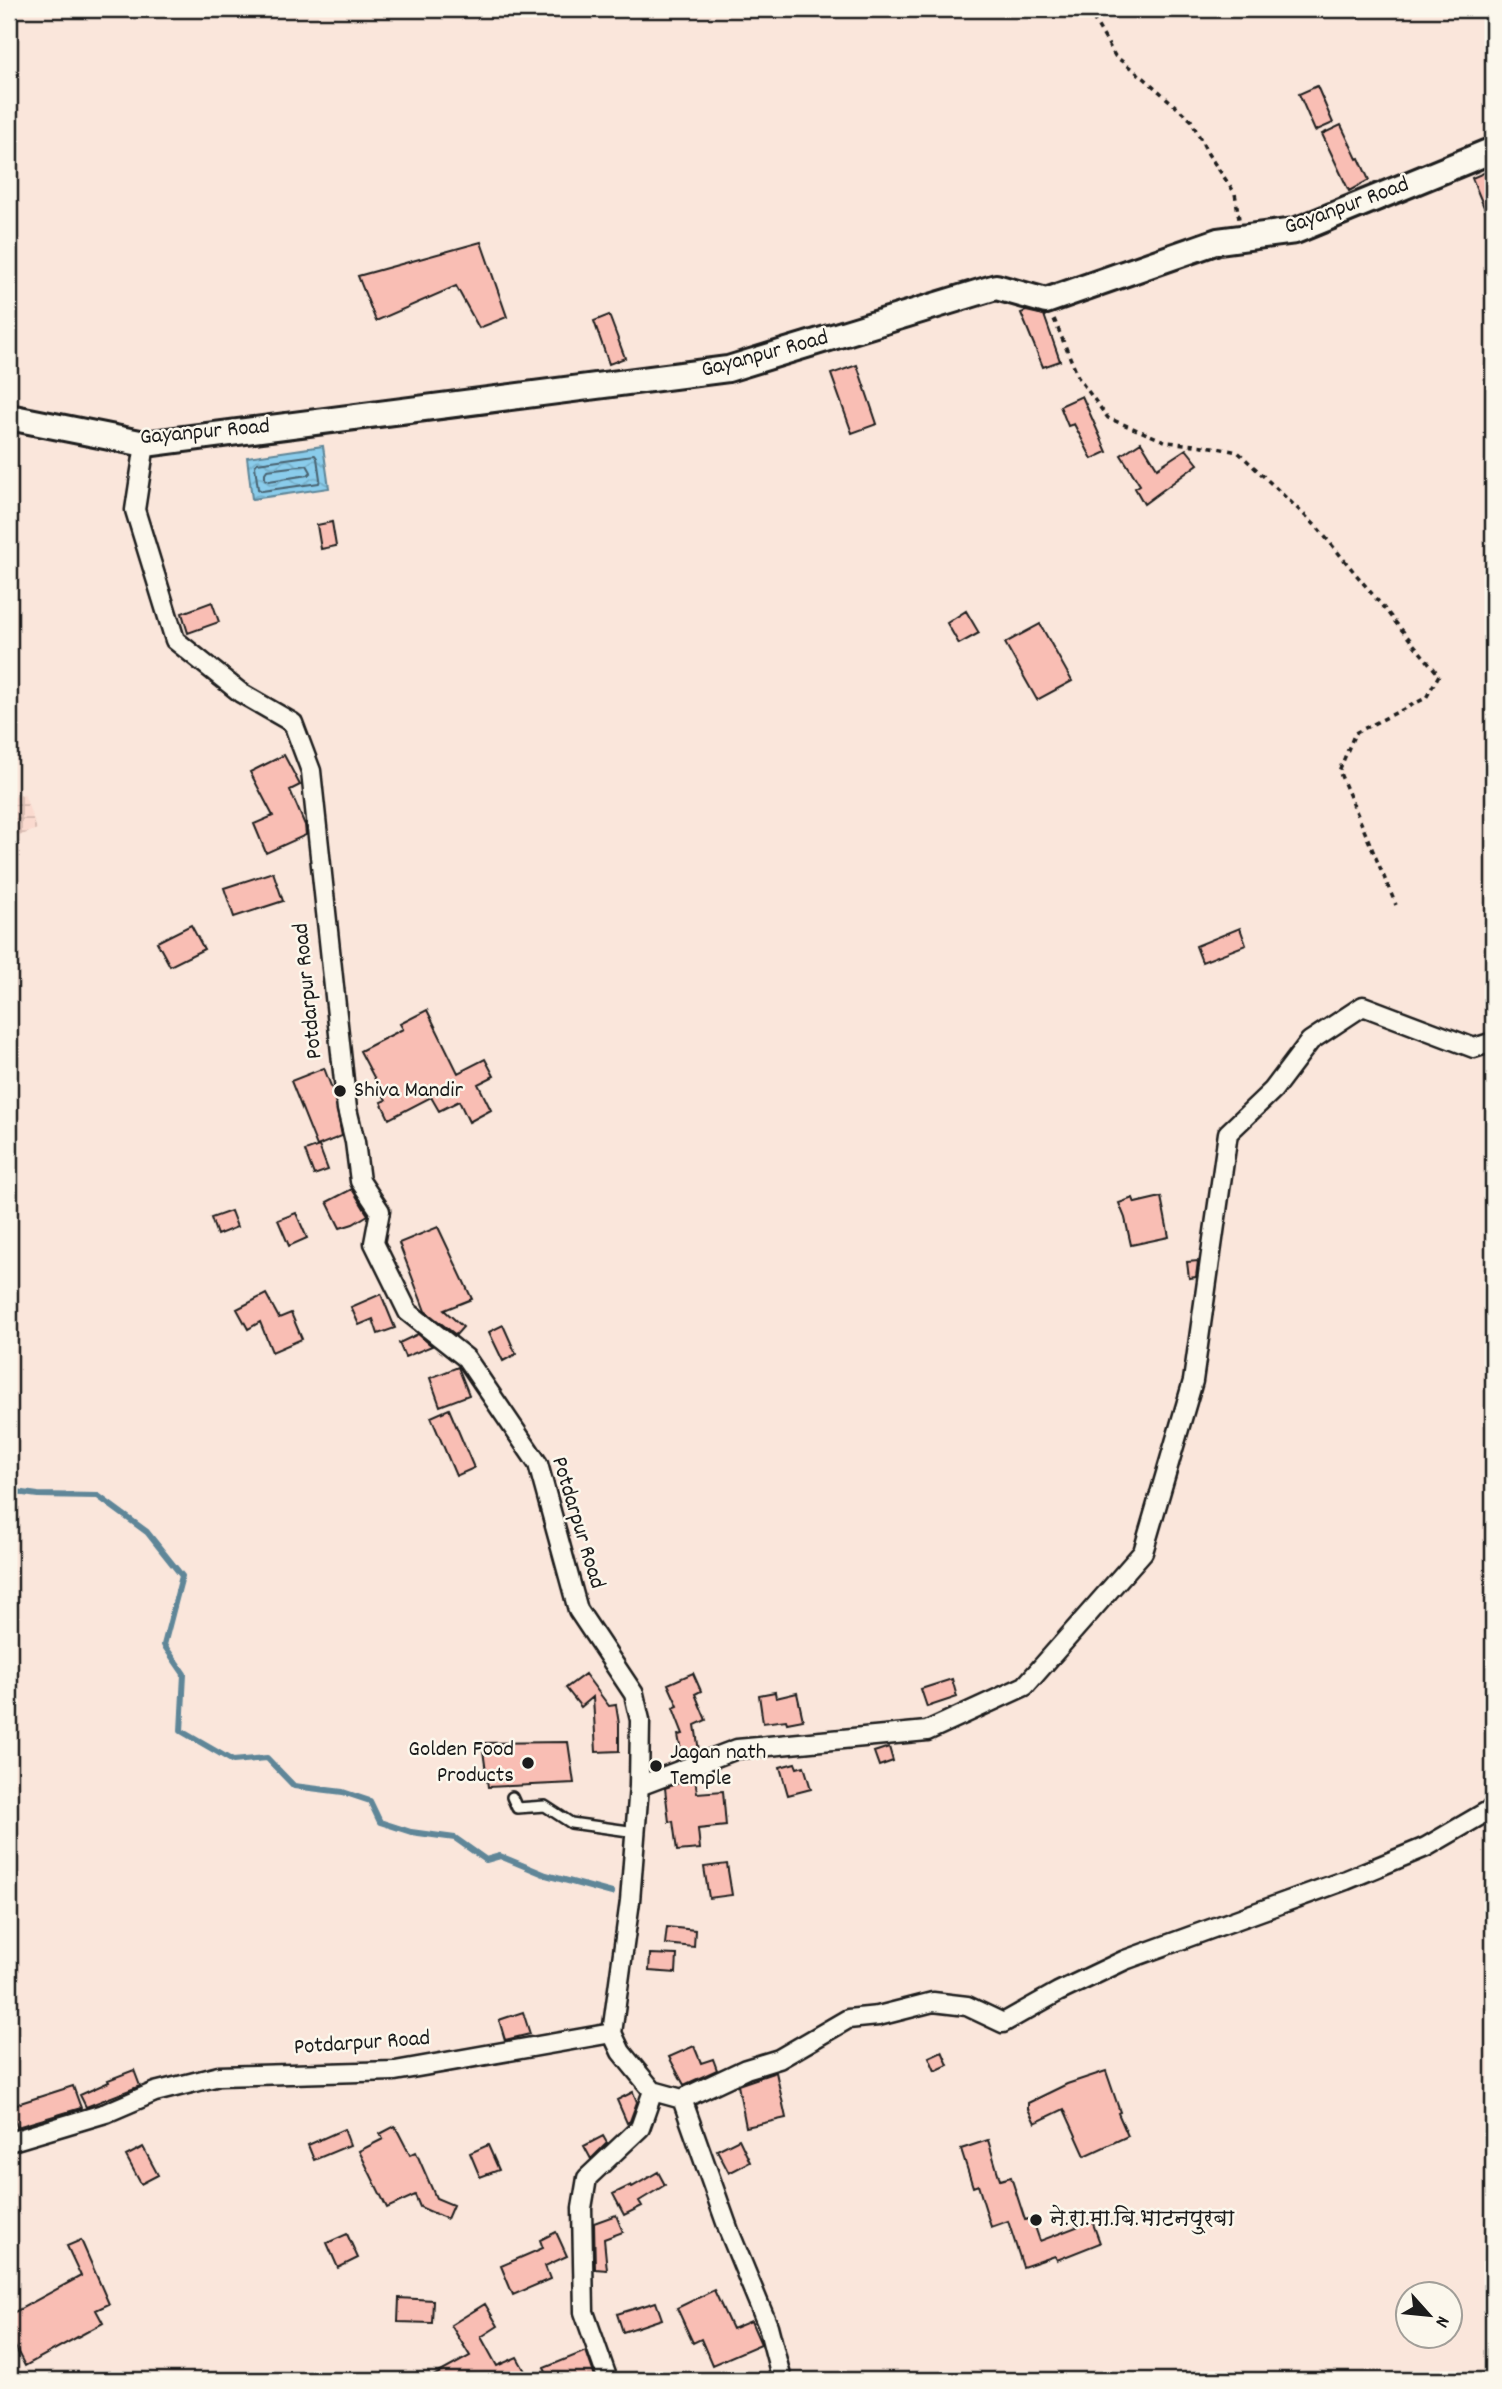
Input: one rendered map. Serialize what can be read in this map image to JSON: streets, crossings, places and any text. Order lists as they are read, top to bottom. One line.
{"streets":{"street":["Gayanpur Road","Potdarpur Road"]},"crossings":[["Gayanpur Road","Potdarpur Road"]],"places":["Shiva Mandir","Golden Food Products","Jagan nath Temple","ने.रा.मा.बि.भाटनपु्रबा"],"north":"bottom right"}
